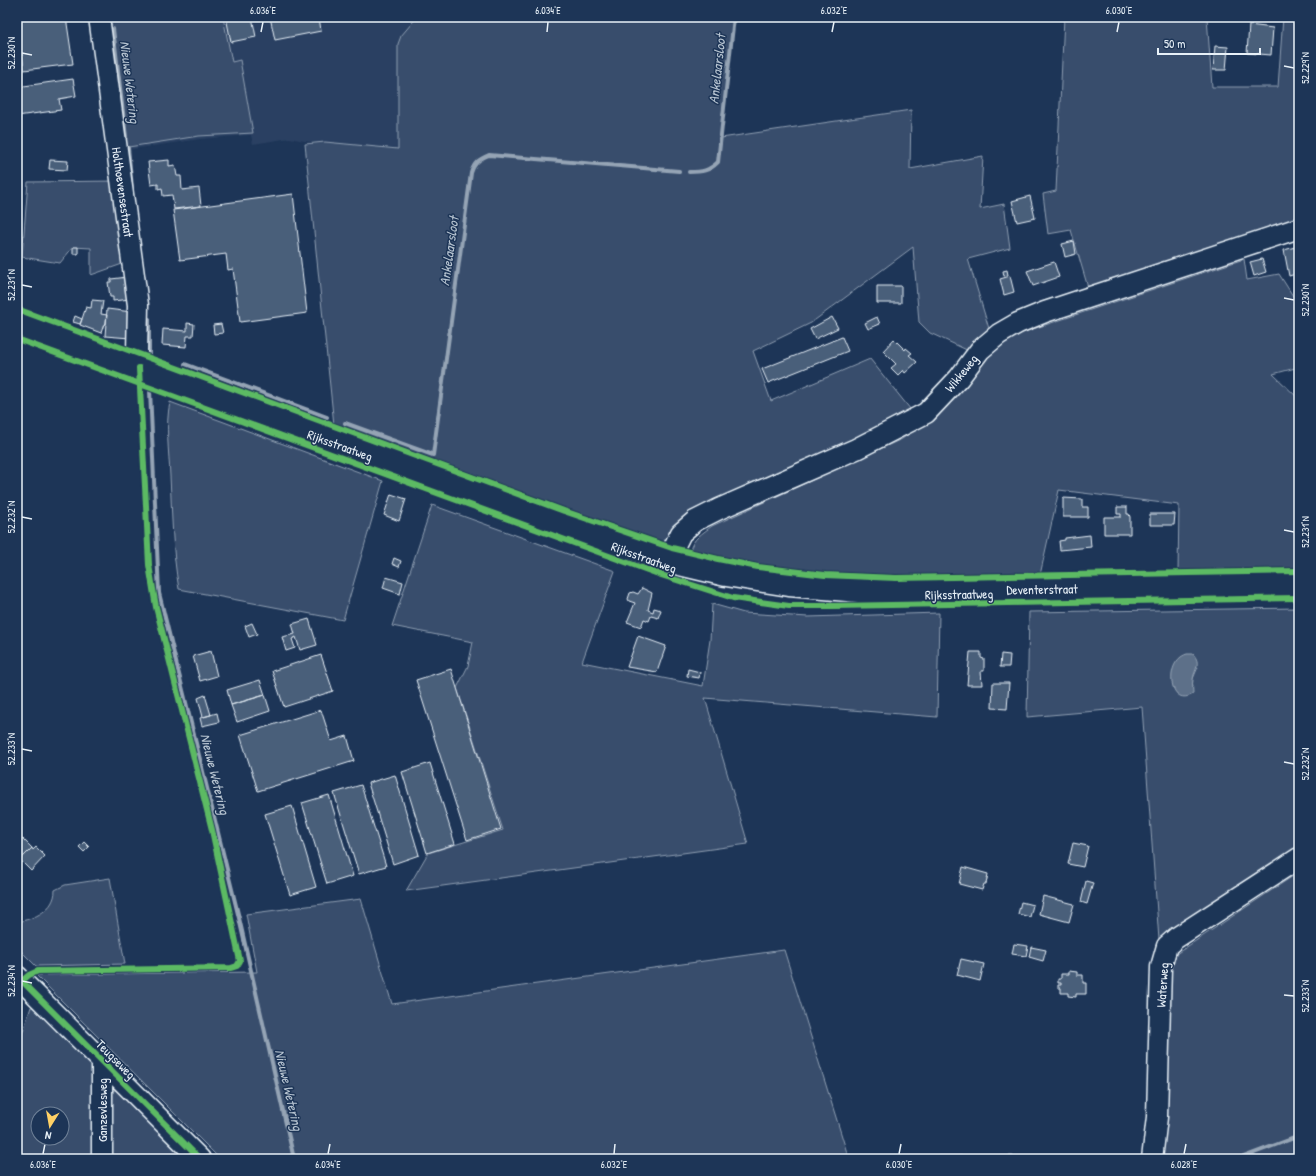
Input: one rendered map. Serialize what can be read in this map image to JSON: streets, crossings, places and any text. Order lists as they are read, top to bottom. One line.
{"streets":{"main road":["Rijksstraatweg","Deventerstraat"],"street":["Holthoevensestraat","Wikkeweg","Waterweg","Teugseweg","Ganzevlesweg"]},"crossings":[["Holthoevensestraat","Rijksstraatweg"],["Wikkeweg","Rijksstraatweg"],["Wikkeweg","Deventerstraat"],["Rijksstraatweg","Deventerstraat"],["Teugseweg","Ganzevlesweg"]],"water":["Ankelaarsloot","Nieuwe Wetering"],"scale_bar":"50 m","north":"bottom","coordinates":["6.036°E","6.034°E","6.032°E","6.030°E","52.230°N","52.229°N","52.231°N","52.232°N","52.233°N","52.234°N","6.028°E"]}
